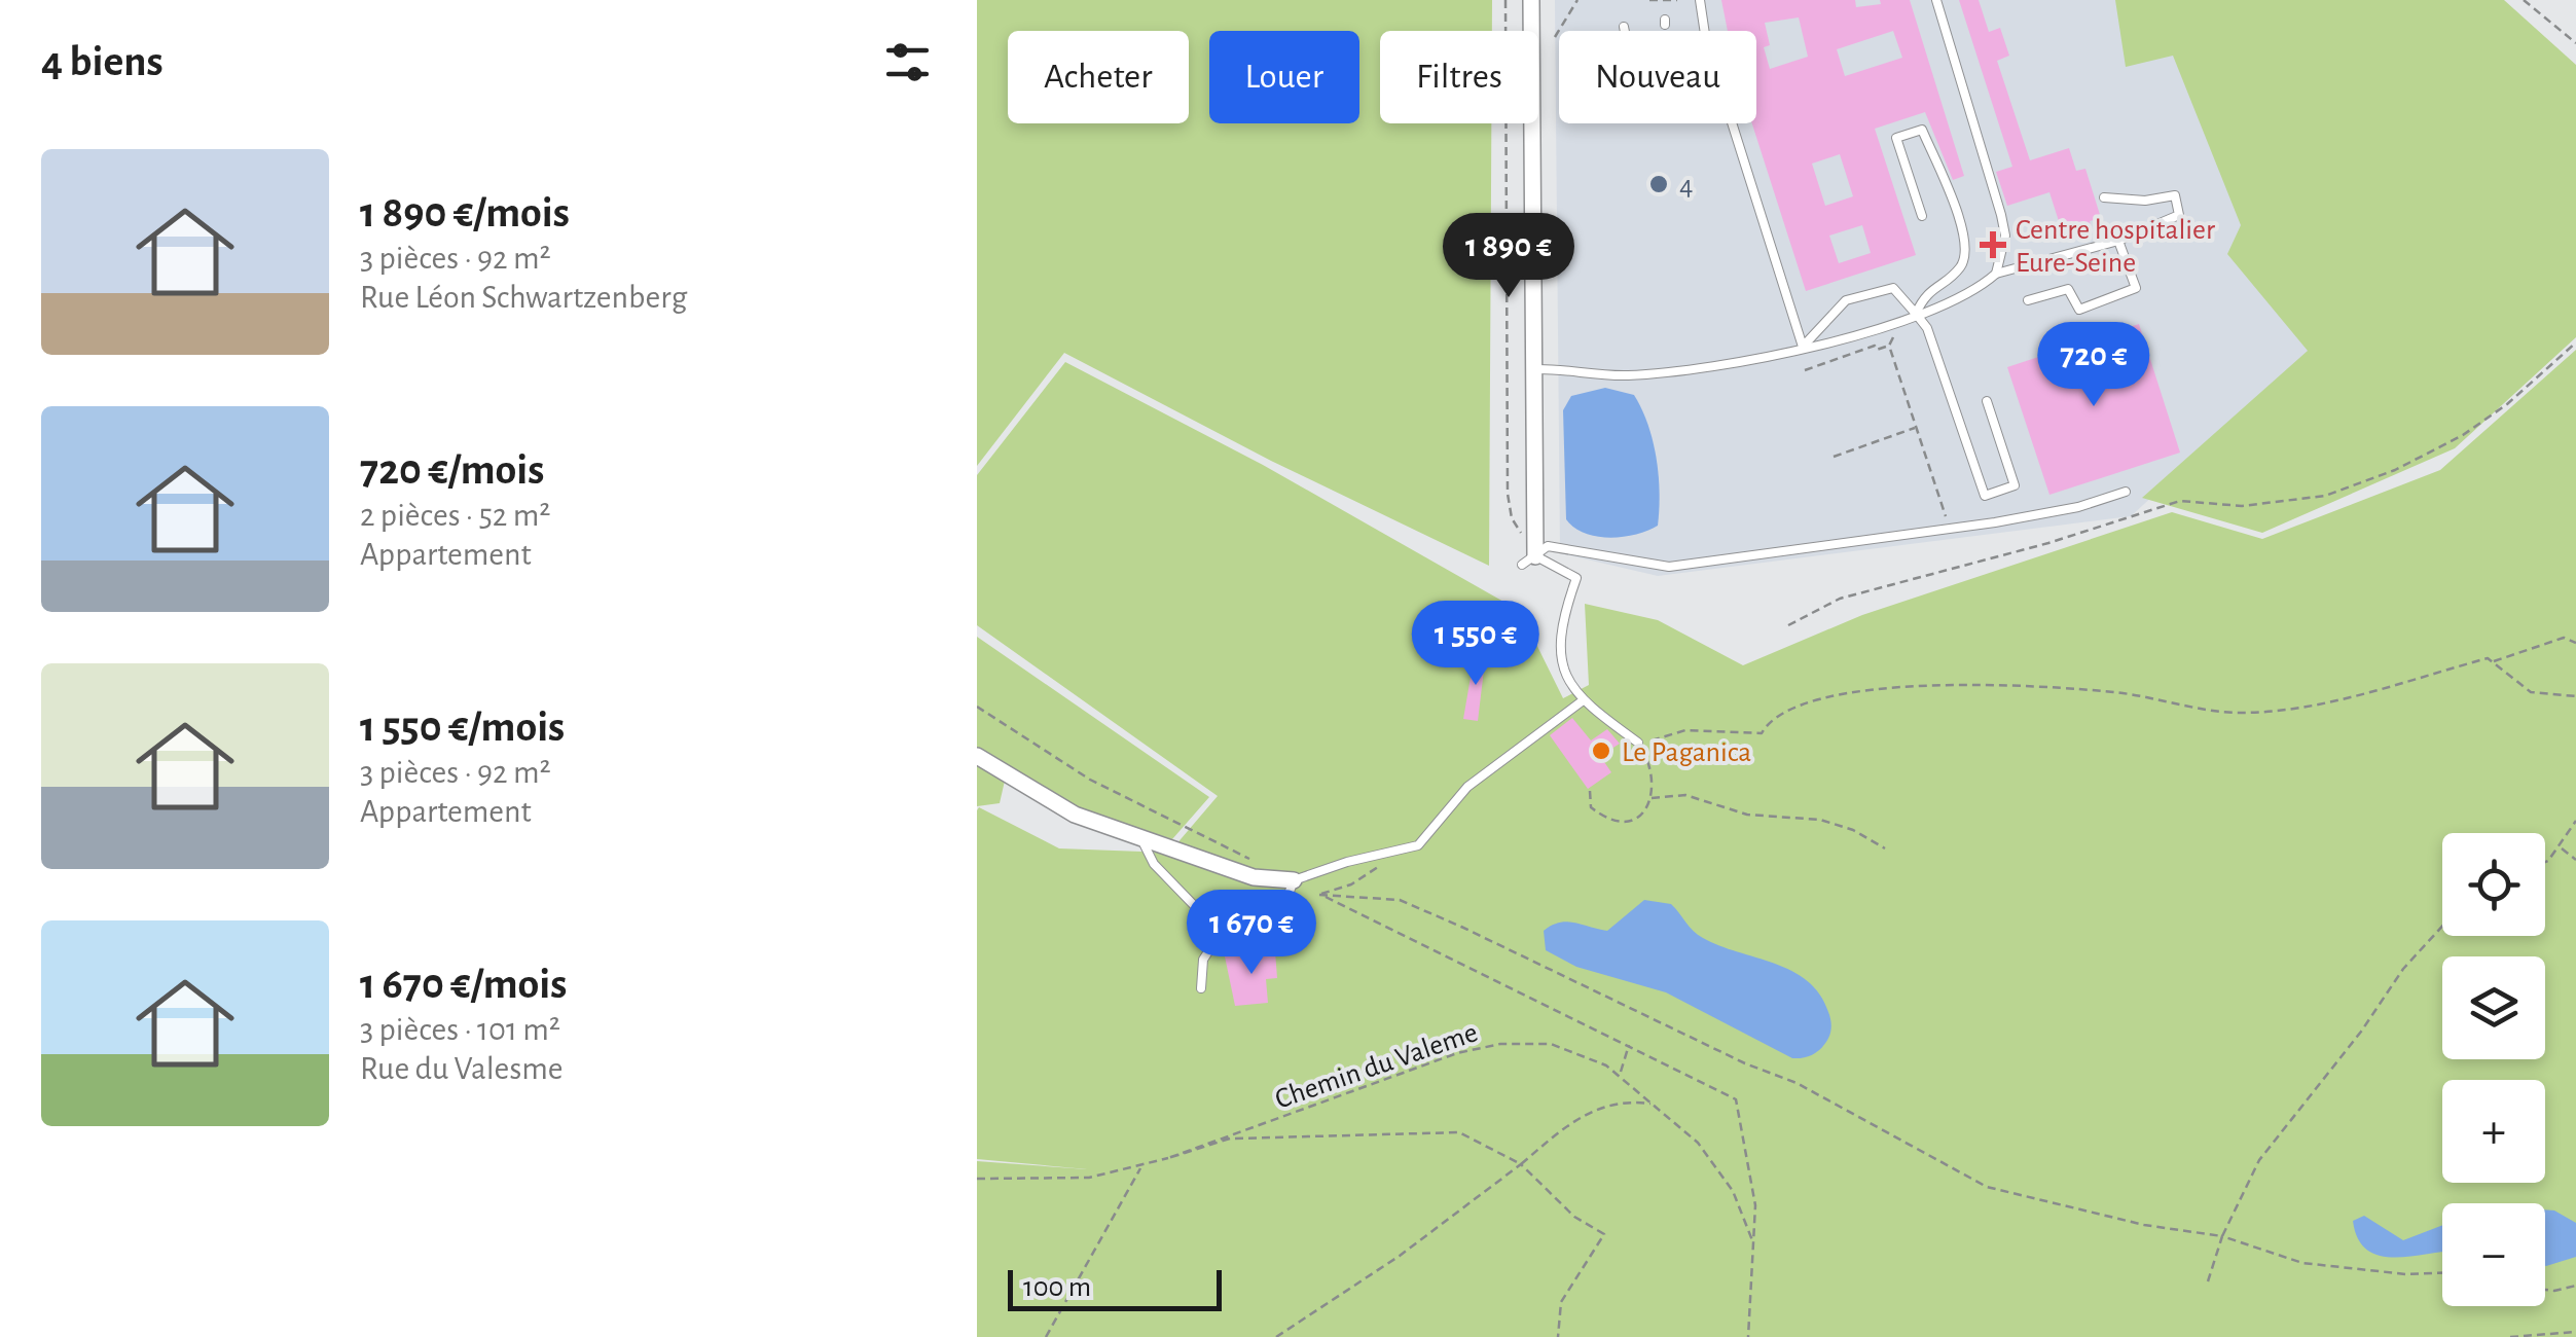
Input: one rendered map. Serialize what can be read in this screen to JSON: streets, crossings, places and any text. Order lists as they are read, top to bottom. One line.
{"streets":{"path":["Chemin du Valeme"]},"places":{"other":["4","Le Paganica"],"health":["Centre hospitalier Eure-Seine"]},"scale_bar":"100 m","page":{"heading":"4 biens","chip":["Acheter","Louer","Filtres","Nouveau"],"list":[{"name":"1 890 €/mois","note":"3 pièces · 92 m² · Rue Léon Schwartzenberg"},{"name":"720 €/mois","note":"2 pièces · 52 m² · Appartement"},{"name":"1 550 €/mois","note":"3 pièces · 92 m² · Appartement"},{"name":"1 670 €/mois","note":"3 pièces · 101 m² · Rue du Valesme"}],"price":["1 890 €","720 €","1 550 €","1 670 €"],"map_buttons":["+","−"],"scale":"100 m"}}
